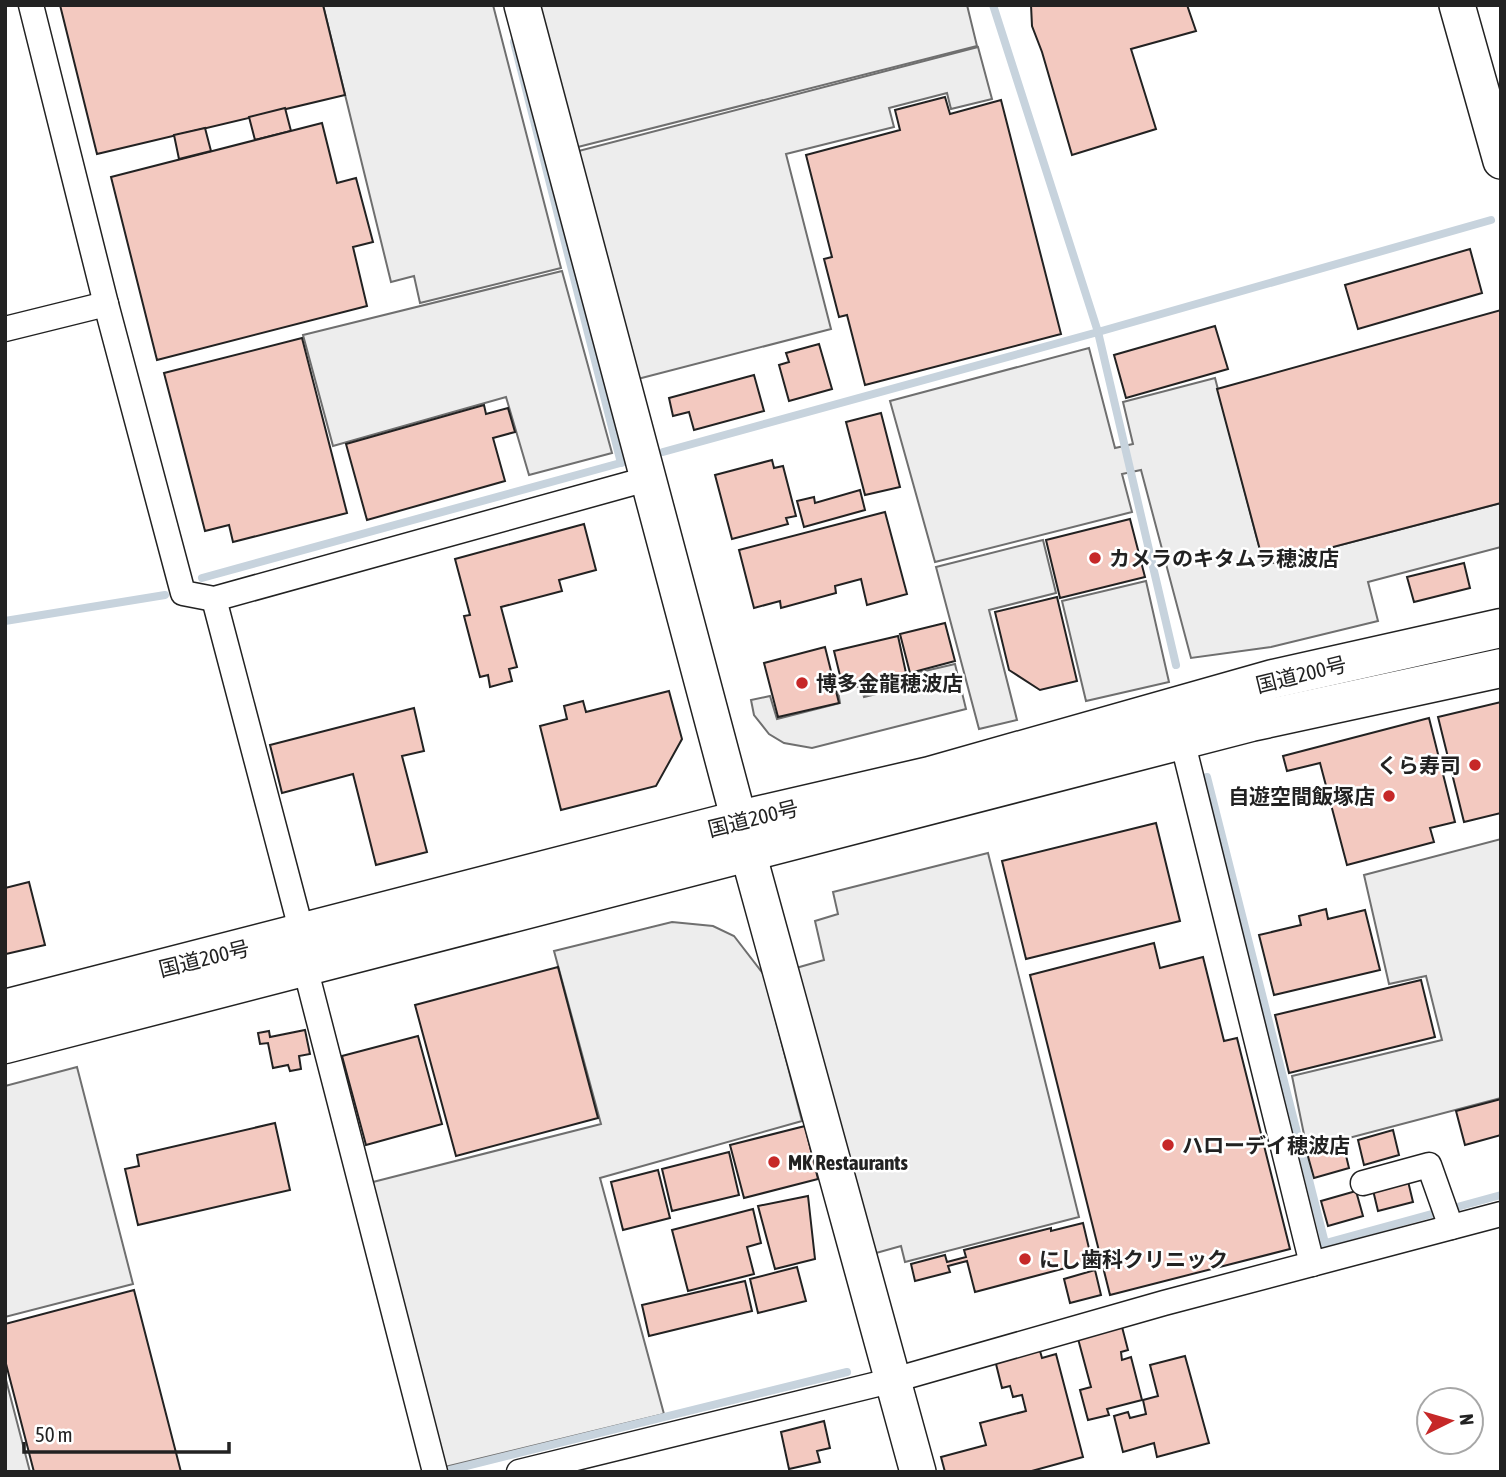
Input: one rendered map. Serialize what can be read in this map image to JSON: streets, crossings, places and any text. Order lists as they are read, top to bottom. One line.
{"streets":{"highway":["国道200号"]},"places":["カメラのキタムラ穂波店","博多金龍穂波店","くら寿司","自遊空間飯塚店","ハローデイ穂波店","MK Restaurants","にし歯科クリニック"],"scale_bar":"50 m","north":"right"}
